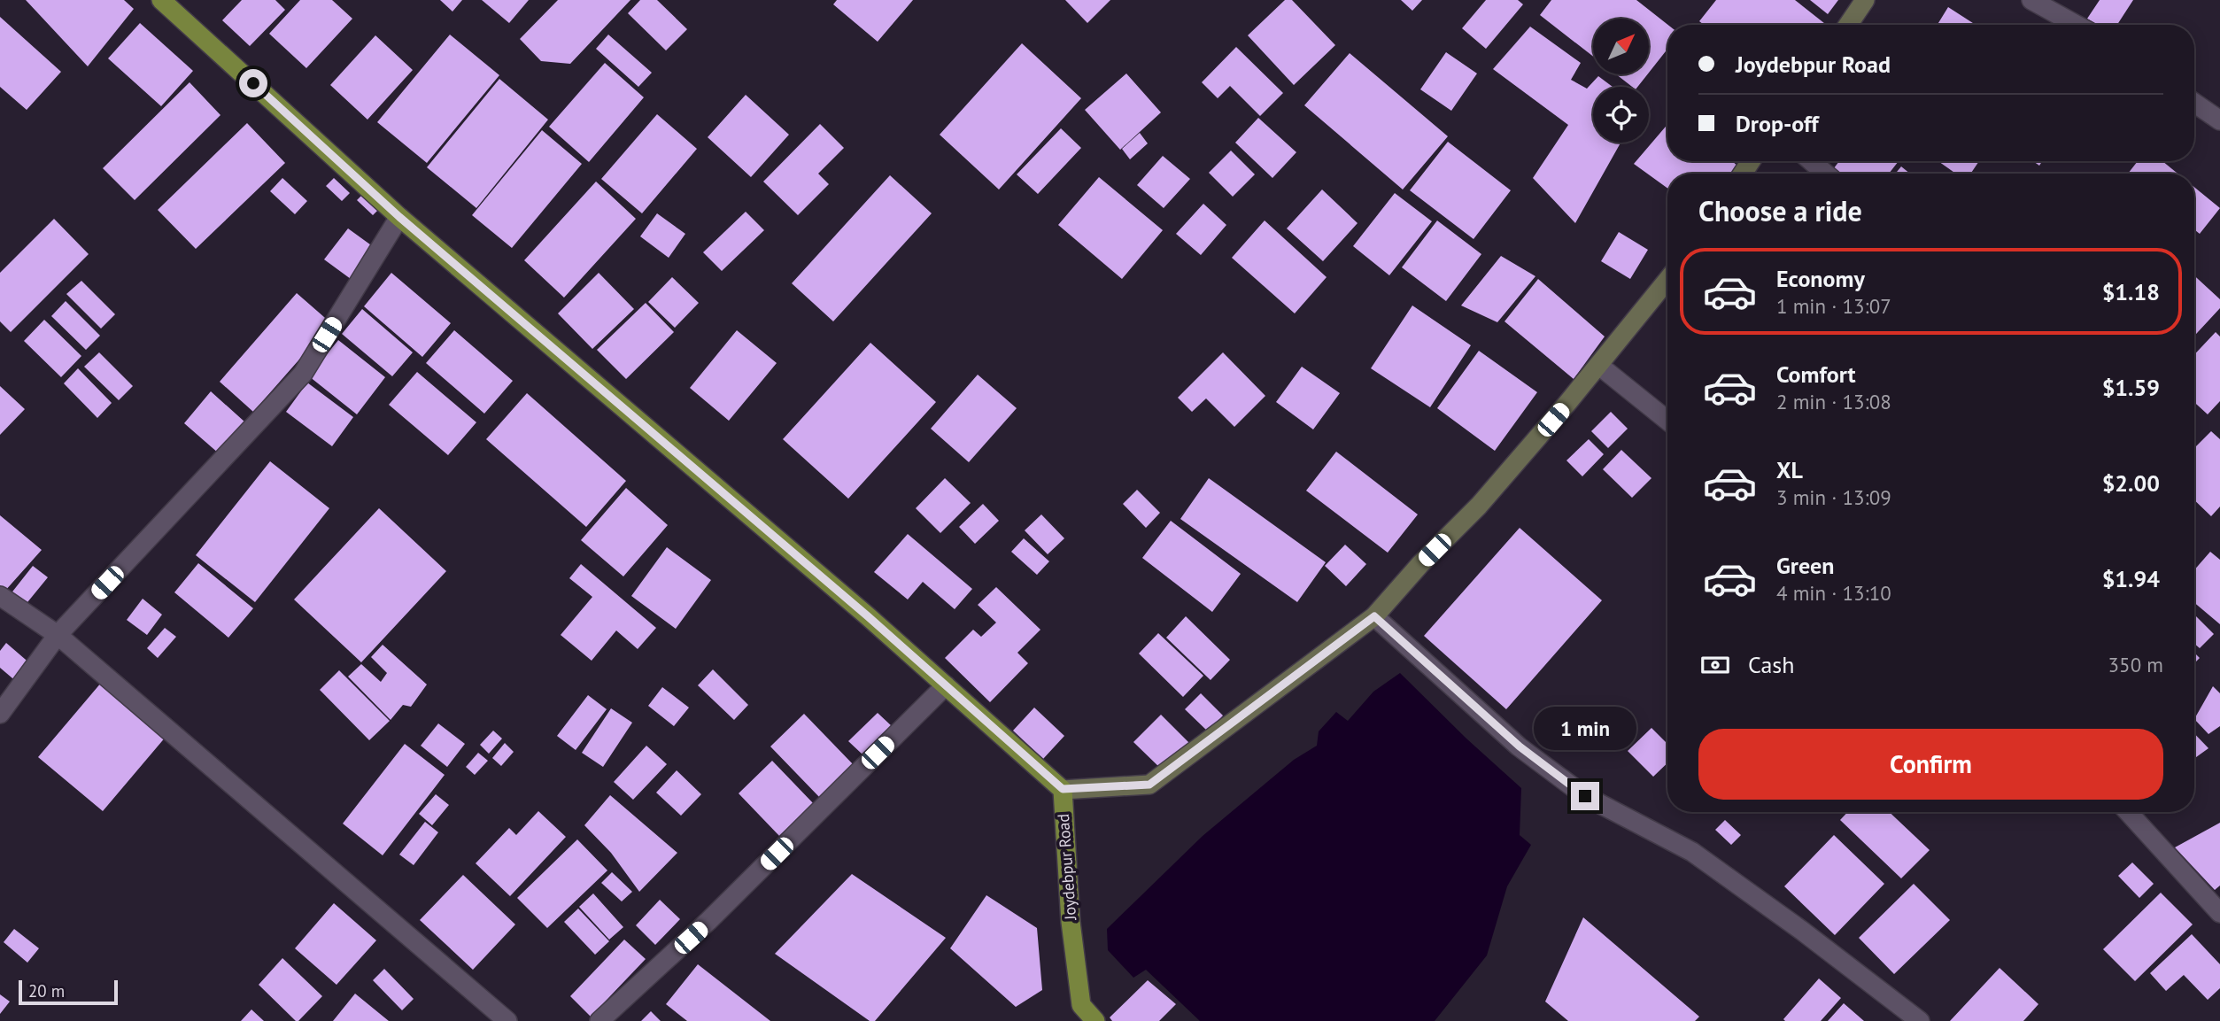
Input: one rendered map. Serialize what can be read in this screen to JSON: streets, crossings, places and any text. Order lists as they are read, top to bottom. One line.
{"streets":{"main road":["Joydebpur Road"]},"scale_bar":"20 m","north":"top right","page":{"banner":["Joydebpur Road","Drop-off"],"heading":"Choose a ride","list":[{"name":"Economy","note":"1 min · 13:07","value":"$1.18"},{"name":"Comfort","note":"2 min · 13:08","value":"$1.59"},{"name":"XL","note":"3 min · 13:09","value":"$2.00"},{"name":"Green","note":"4 min · 13:10","value":"$1.94"}],"pay":["Cash","350 m"],"bubble":"1 min","buttons":"Confirm","scale":"20 m"}}
